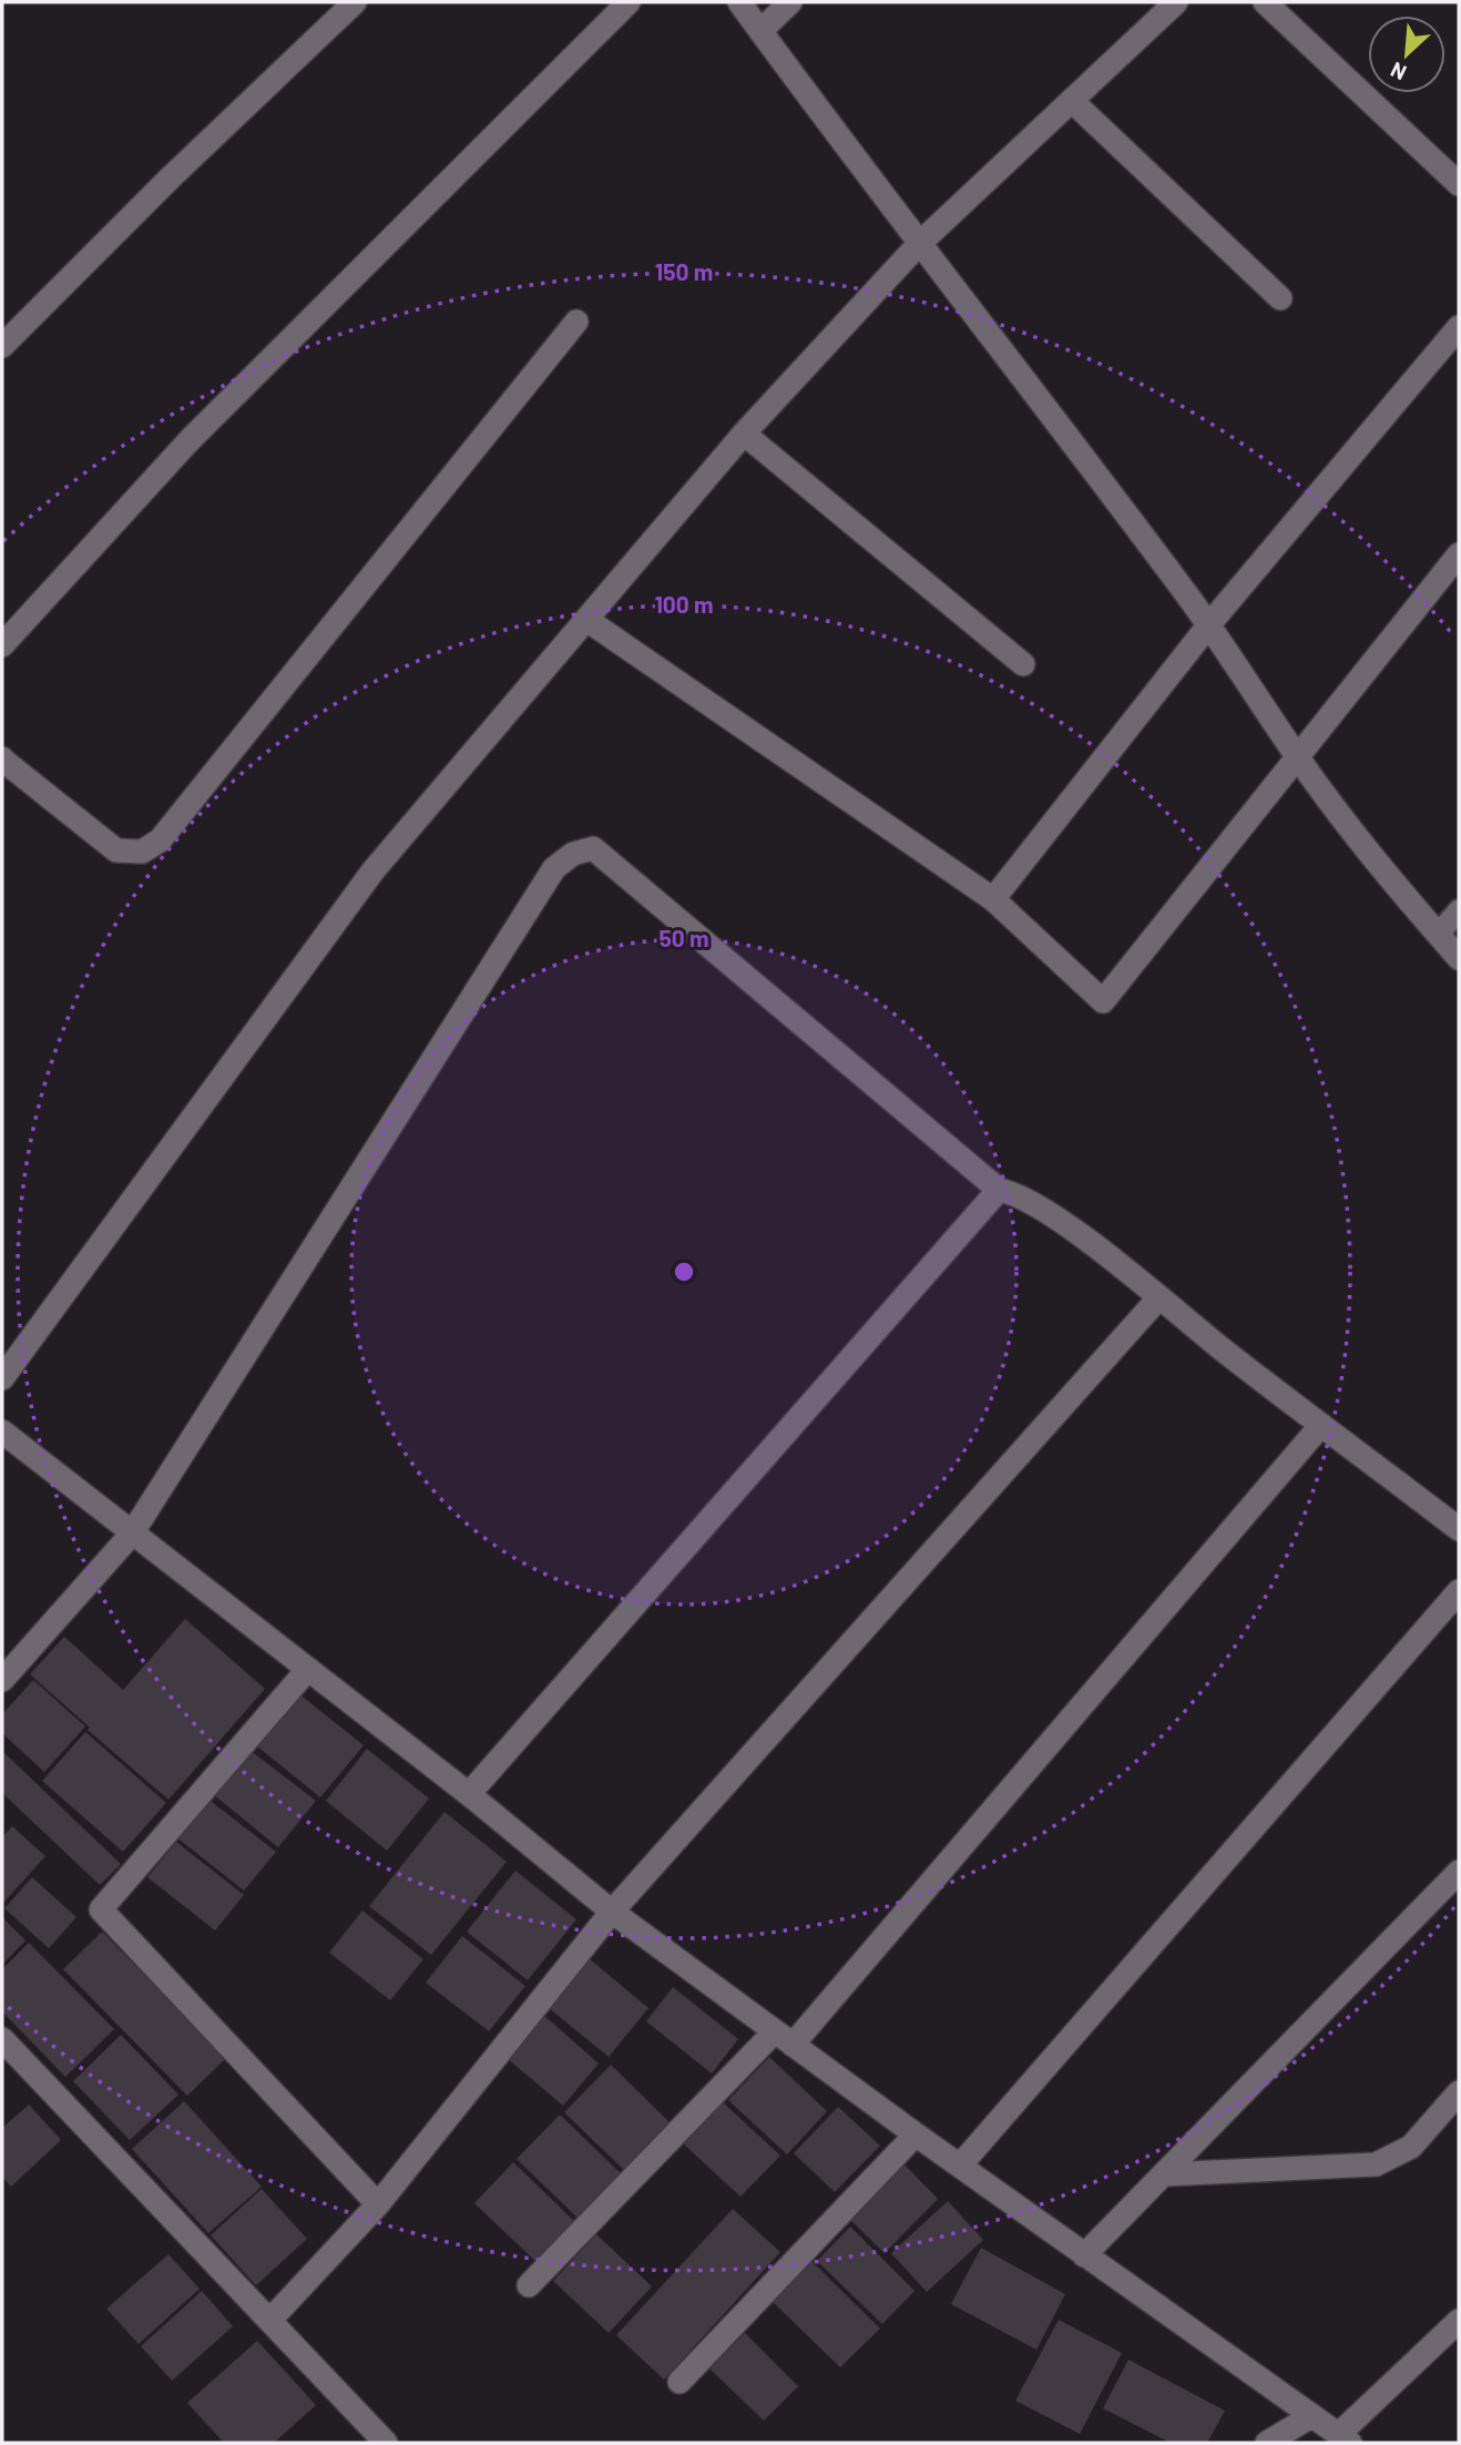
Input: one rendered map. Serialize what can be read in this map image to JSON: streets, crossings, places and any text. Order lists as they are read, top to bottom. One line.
{"north":"bottom left","rings":["150 m","100 m","50 m"]}
